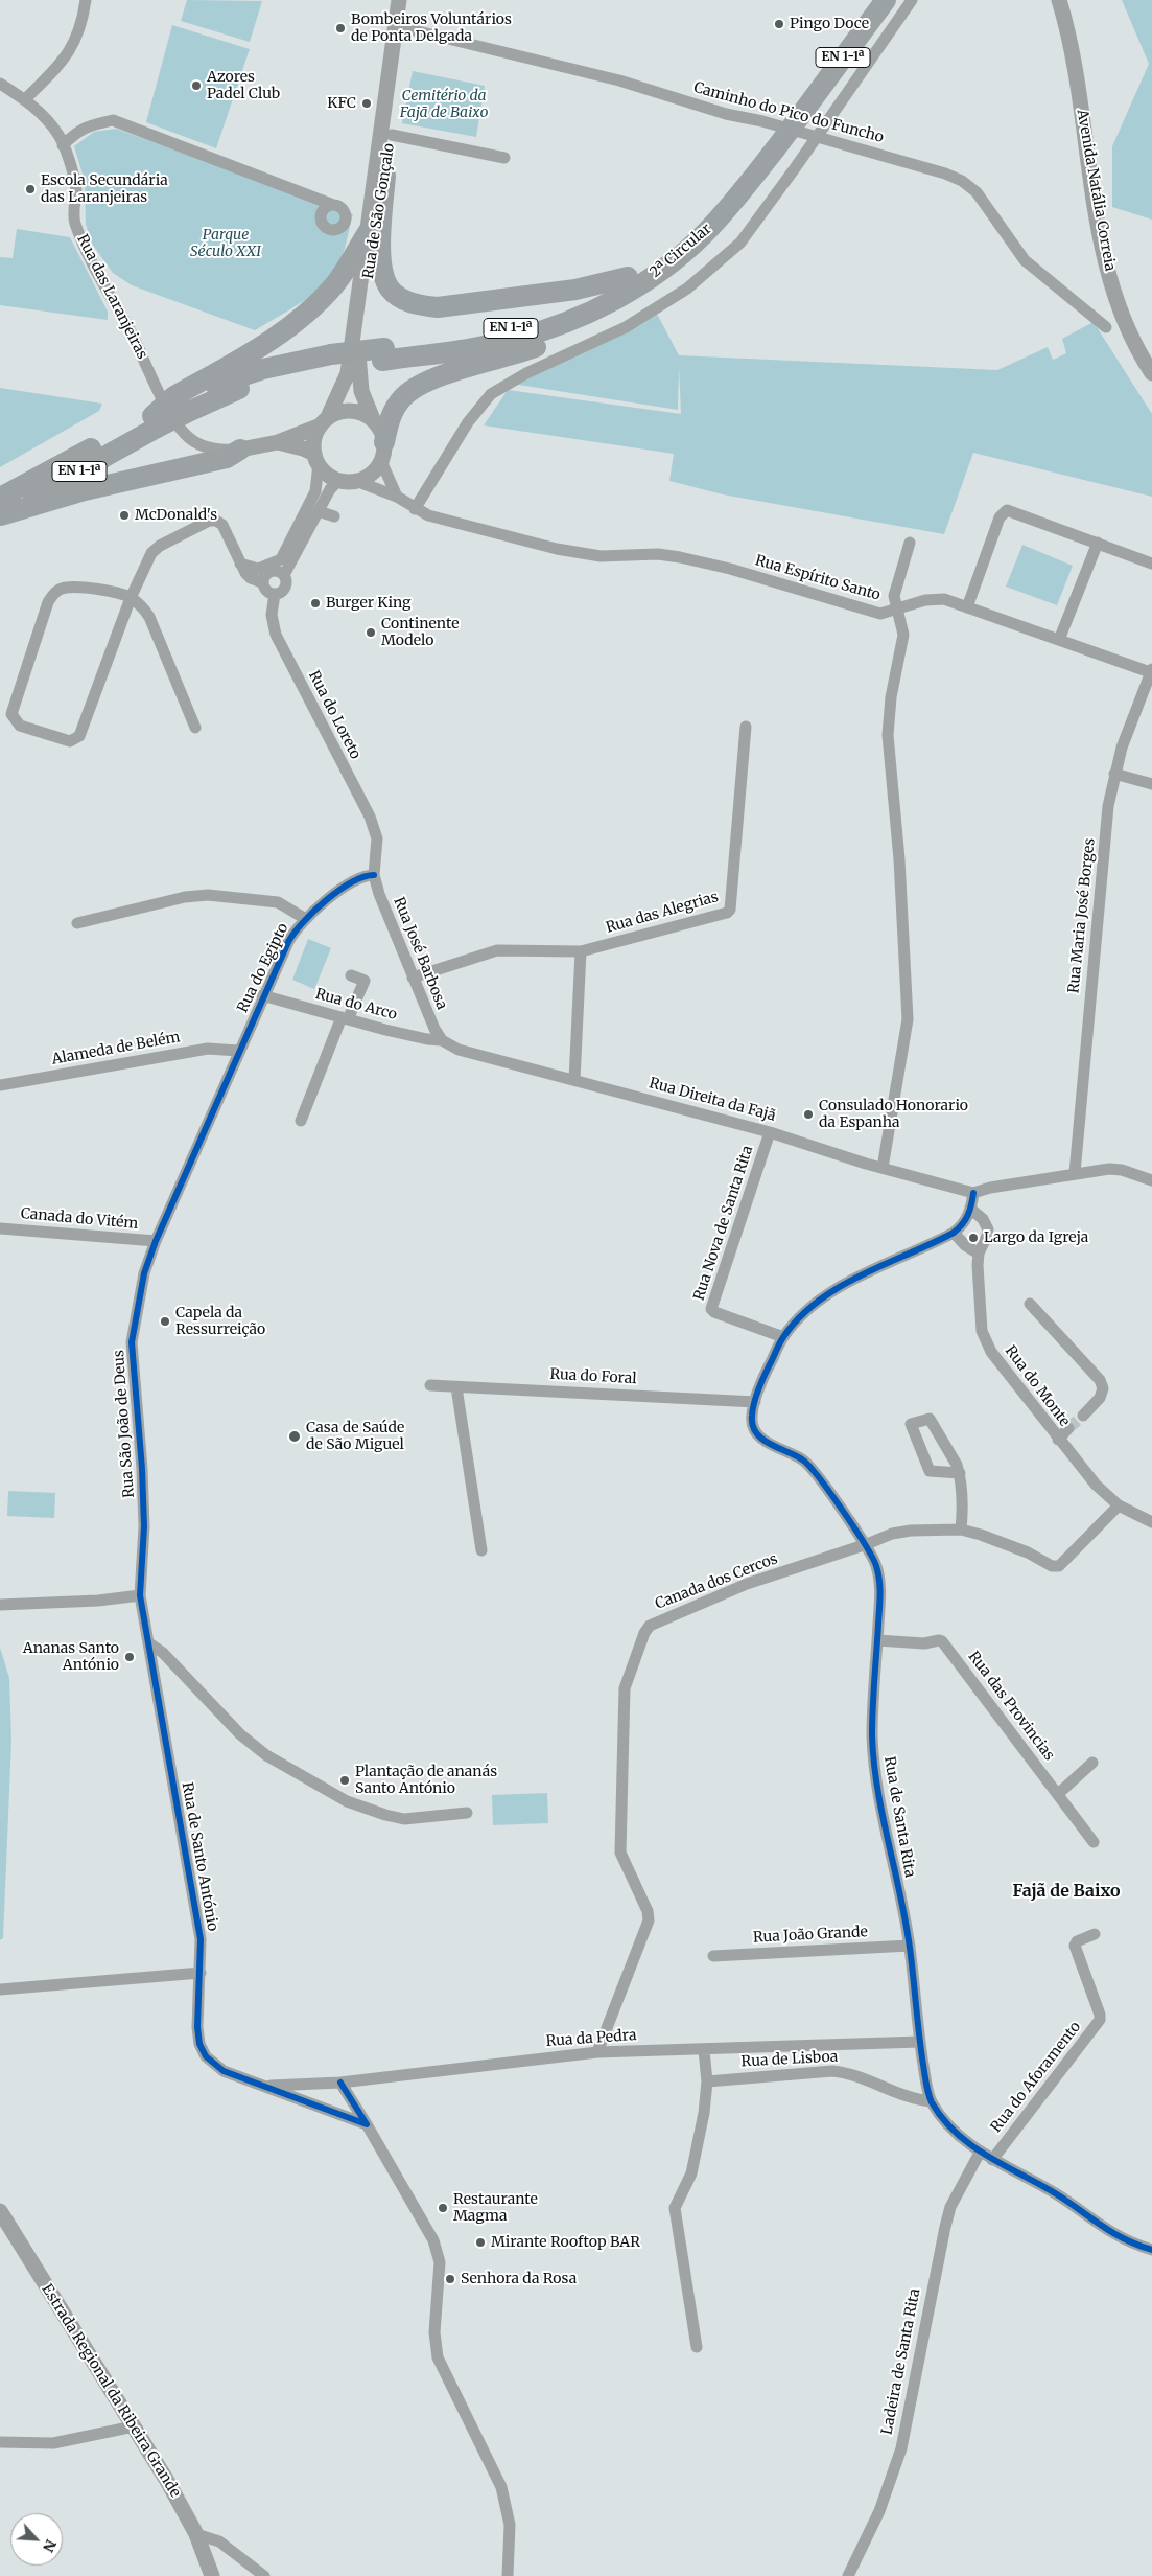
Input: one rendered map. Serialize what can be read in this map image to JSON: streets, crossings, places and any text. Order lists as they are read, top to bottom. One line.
{"streets":{"highway":["EN 1-1ª","2ª Circular"],"main road":["Avenida Natália Correia","Rua de São Gonçalo","Rua das Laranjeiras","Estrada Regional da Ribeira Grande"],"street":["Caminho do Pico do Funcho","Rua Espírito Santo","Rua do Loreto","Rua das Alegrias","Rua Maria José Borges","Rua José Barbosa","Rua do Egipto","Rua do Arco","Alameda de Belém","Rua Direita da Fajã","Canada do Vitém","Rua Nova de Santa Rita","Rua do Foral","Rua do Monte","Rua São João de Deus","Canada dos Cercos","Rua das Provincias","Rua de Santa Rita","Rua de Santo António","Rua João Grande","Rua da Pedra","Rua de Lisboa","Rua do Aforamento","Ladeira de Santa Rita"]},"crossings":[["EN 1-1ª","2ª Circular"],["Caminho do Pico do Funcho","Rua de São Gonçalo"],["Rua de São Gonçalo","Rua das Laranjeiras"],["Rua de São Gonçalo","Rua Espírito Santo"],["Rua das Laranjeiras","Rua Espírito Santo"],["Rua Espírito Santo","Rua Direita da Fajã"],["Rua do Loreto","Rua José Barbosa"],["Rua do Loreto","Rua do Egipto"],["Rua José Barbosa","Rua do Egipto"],["Rua José Barbosa","Rua do Arco"],["Rua José Barbosa","Rua Direita da Fajã"],["Rua do Egipto","Rua do Arco"],["Rua do Egipto","Alameda de Belém"],["Rua do Egipto","Rua São João de Deus"],["Rua do Arco","Rua Direita da Fajã"],["Alameda de Belém","Rua São João de Deus"],["Rua Direita da Fajã","Rua Nova de Santa Rita"],["Canada do Vitém","Rua São João de Deus"],["Rua do Foral","Rua de Santa Rita"],["Rua do Monte","Canada dos Cercos"],["Rua São João de Deus","Rua de Santo António"],["Canada dos Cercos","Rua de Santa Rita"],["Canada dos Cercos","Rua da Pedra"],["Rua das Provincias","Rua de Santa Rita"],["Rua de Santa Rita","Rua João Grande"],["Rua de Santa Rita","Rua da Pedra"],["Rua de Santa Rita","Rua de Lisboa"],["Rua de Santa Rita","Rua do Aforamento"],["Rua de Santa Rita","Ladeira de Santa Rita"],["Rua de Santo António","Rua da Pedra"]],"districts":["Fajã de Baixo"],"parks":["Cemitério da Fajã de Baixo","Parque Século XXI"],"places":["Pingo Doce","Bombeiros Voluntários de Ponta Delgada","Azores Padel Club","KFC","Escola Secundária das Laranjeiras","McDonald's","Burger King","Continente Modelo","Consulado Honorario da Espanha","Largo da Igreja","Capela da Ressurreição","Casa de Saúde de São Miguel","Ananas Santo António","Plantação de ananás Santo António","Restaurante Magma","Mirante Rooftop BAR","Senhora da Rosa"],"north":"bottom right"}
